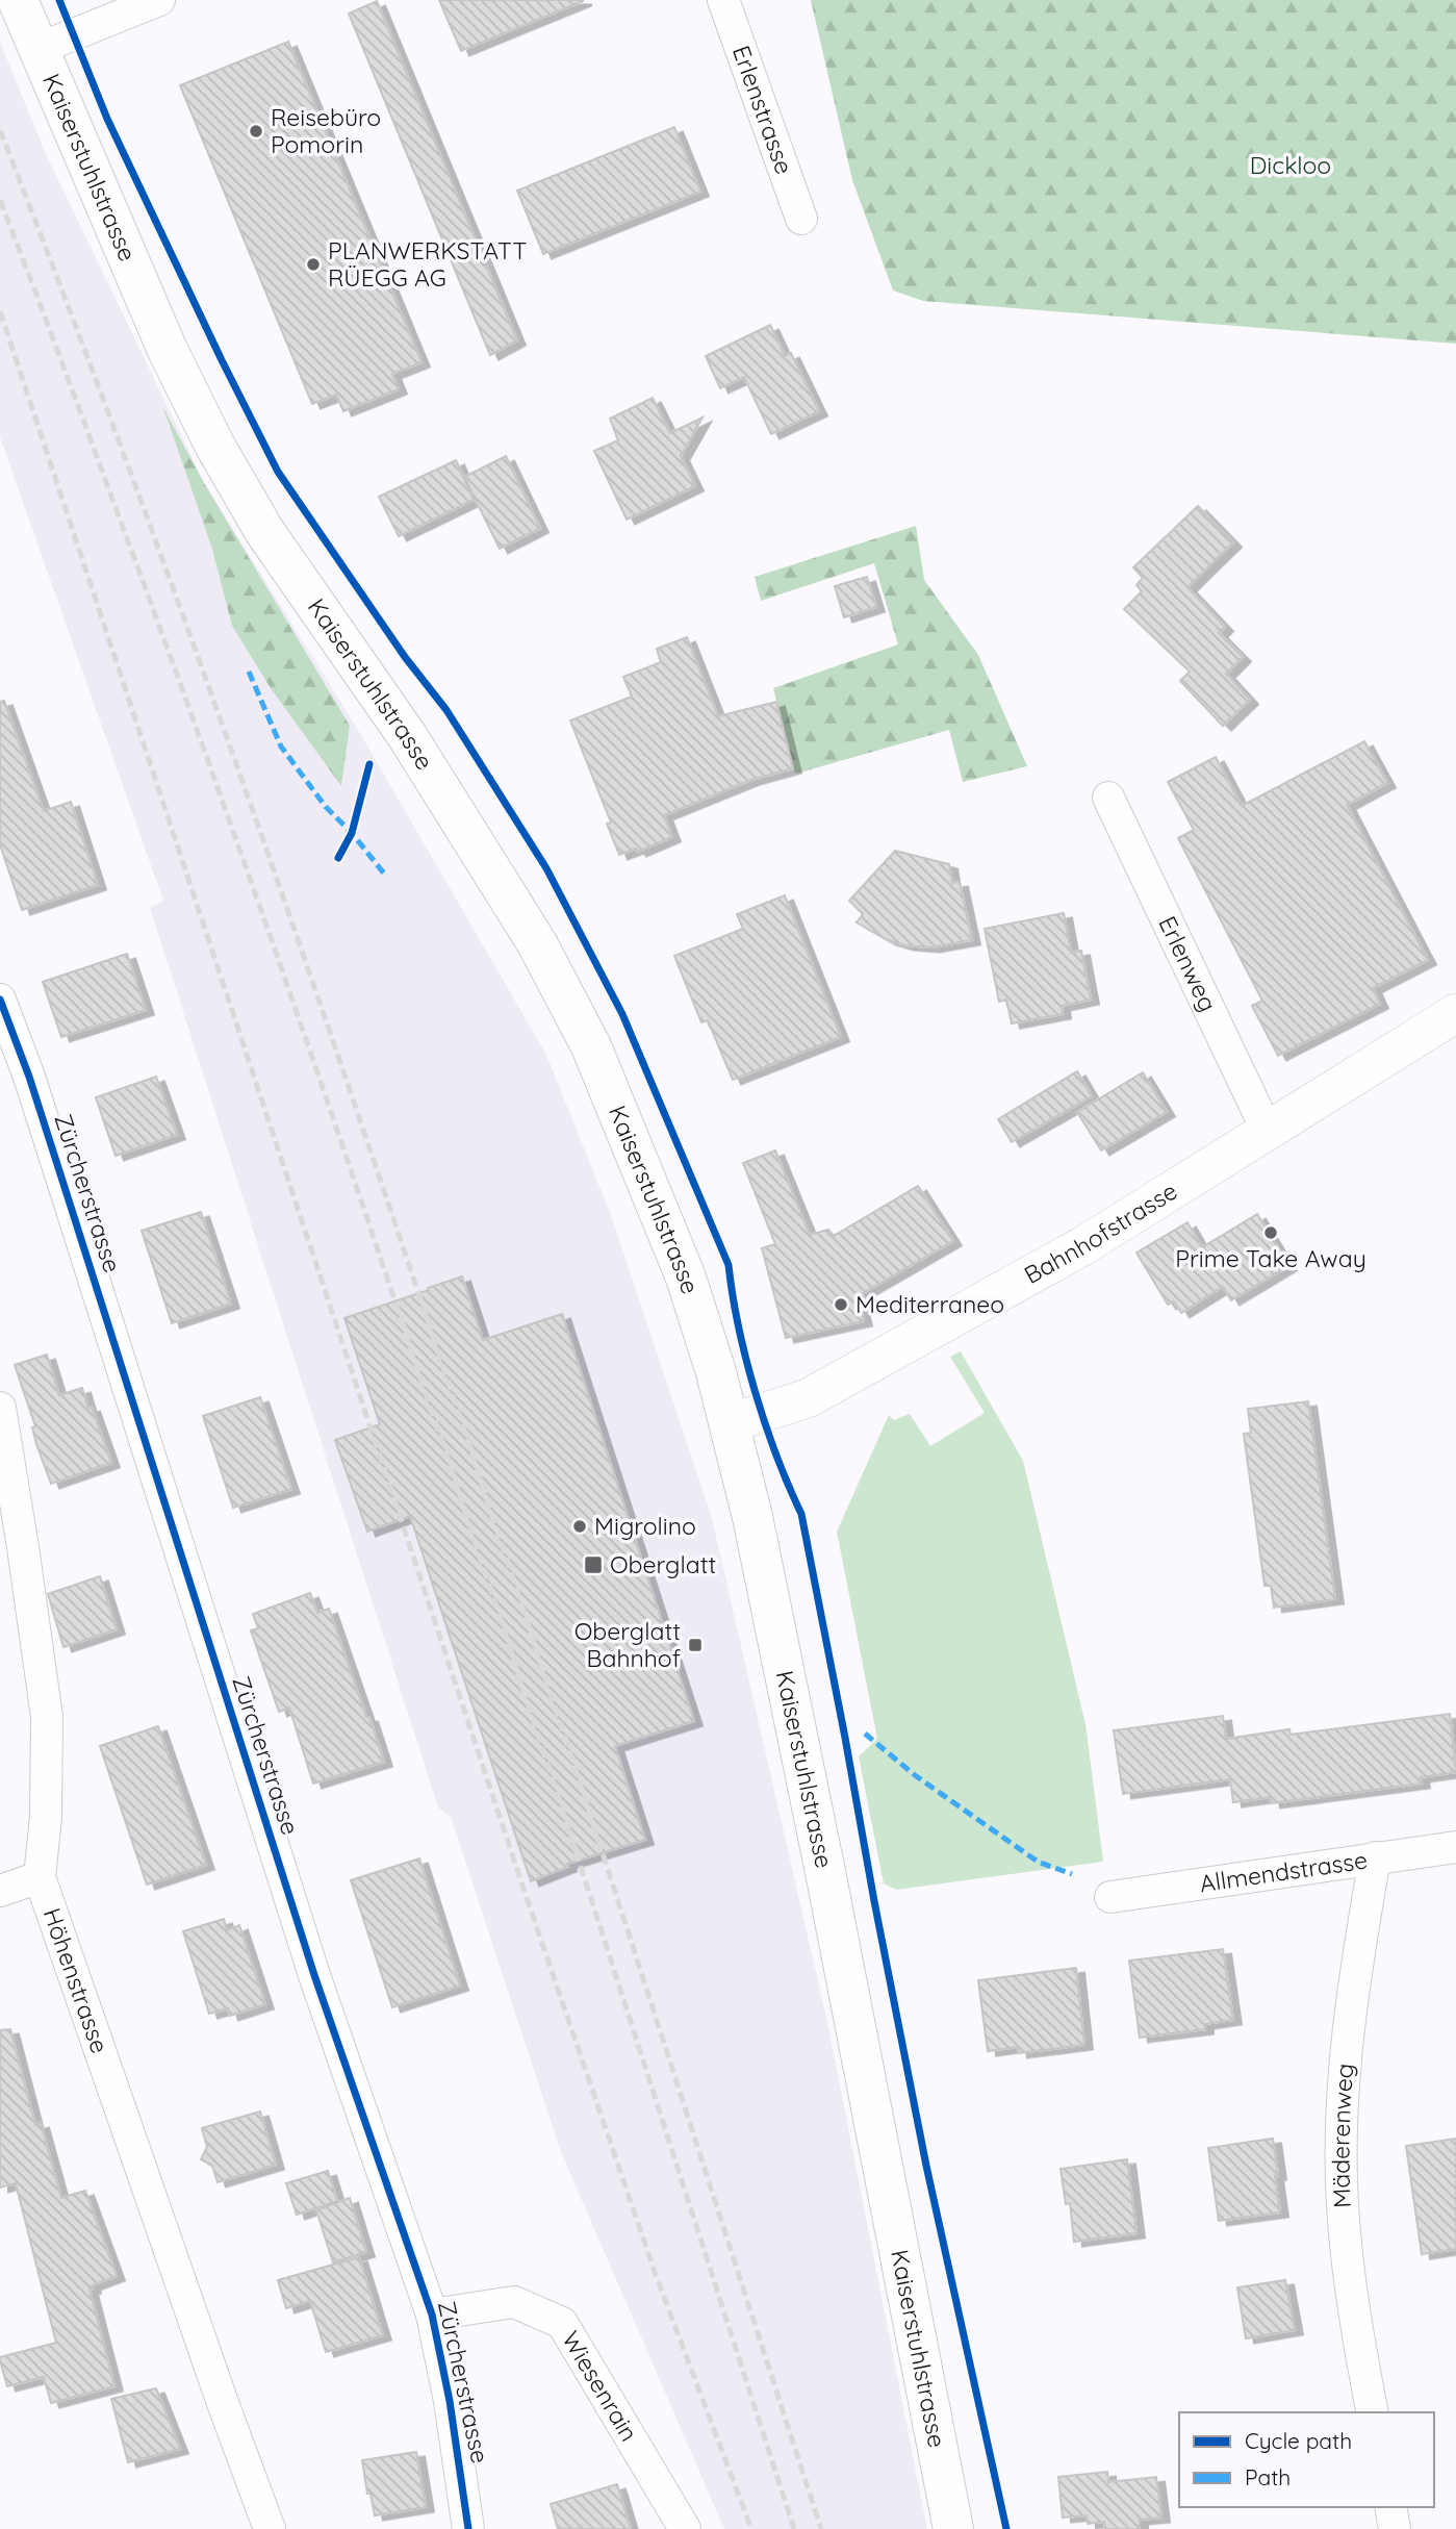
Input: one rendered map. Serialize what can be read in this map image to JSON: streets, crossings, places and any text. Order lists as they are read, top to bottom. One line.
{"streets":{"main road":["Kaiserstuhlstrasse"],"street":["Erlenstrasse","Erlenweg","Zürcherstrasse","Bahnhofstrasse","Allmendstrasse","Höhenstrasse","Mäderenweg","Wiesenrain"]},"crossings":[["Kaiserstuhlstrasse","Bahnhofstrasse"],["Erlenweg","Bahnhofstrasse"],["Zürcherstrasse","Wiesenrain"],["Allmendstrasse","Mäderenweg"]],"parks":["Dickloo"],"places":{"other":["Reisebüro Pomorin","PLANWERKSTATT RÜEGG AG","Prime Take Away","Mediterraneo","Migrolino"],"transit":["Oberglatt","Oberglatt Bahnhof"]},"legend":["Cycle path","Path"]}
